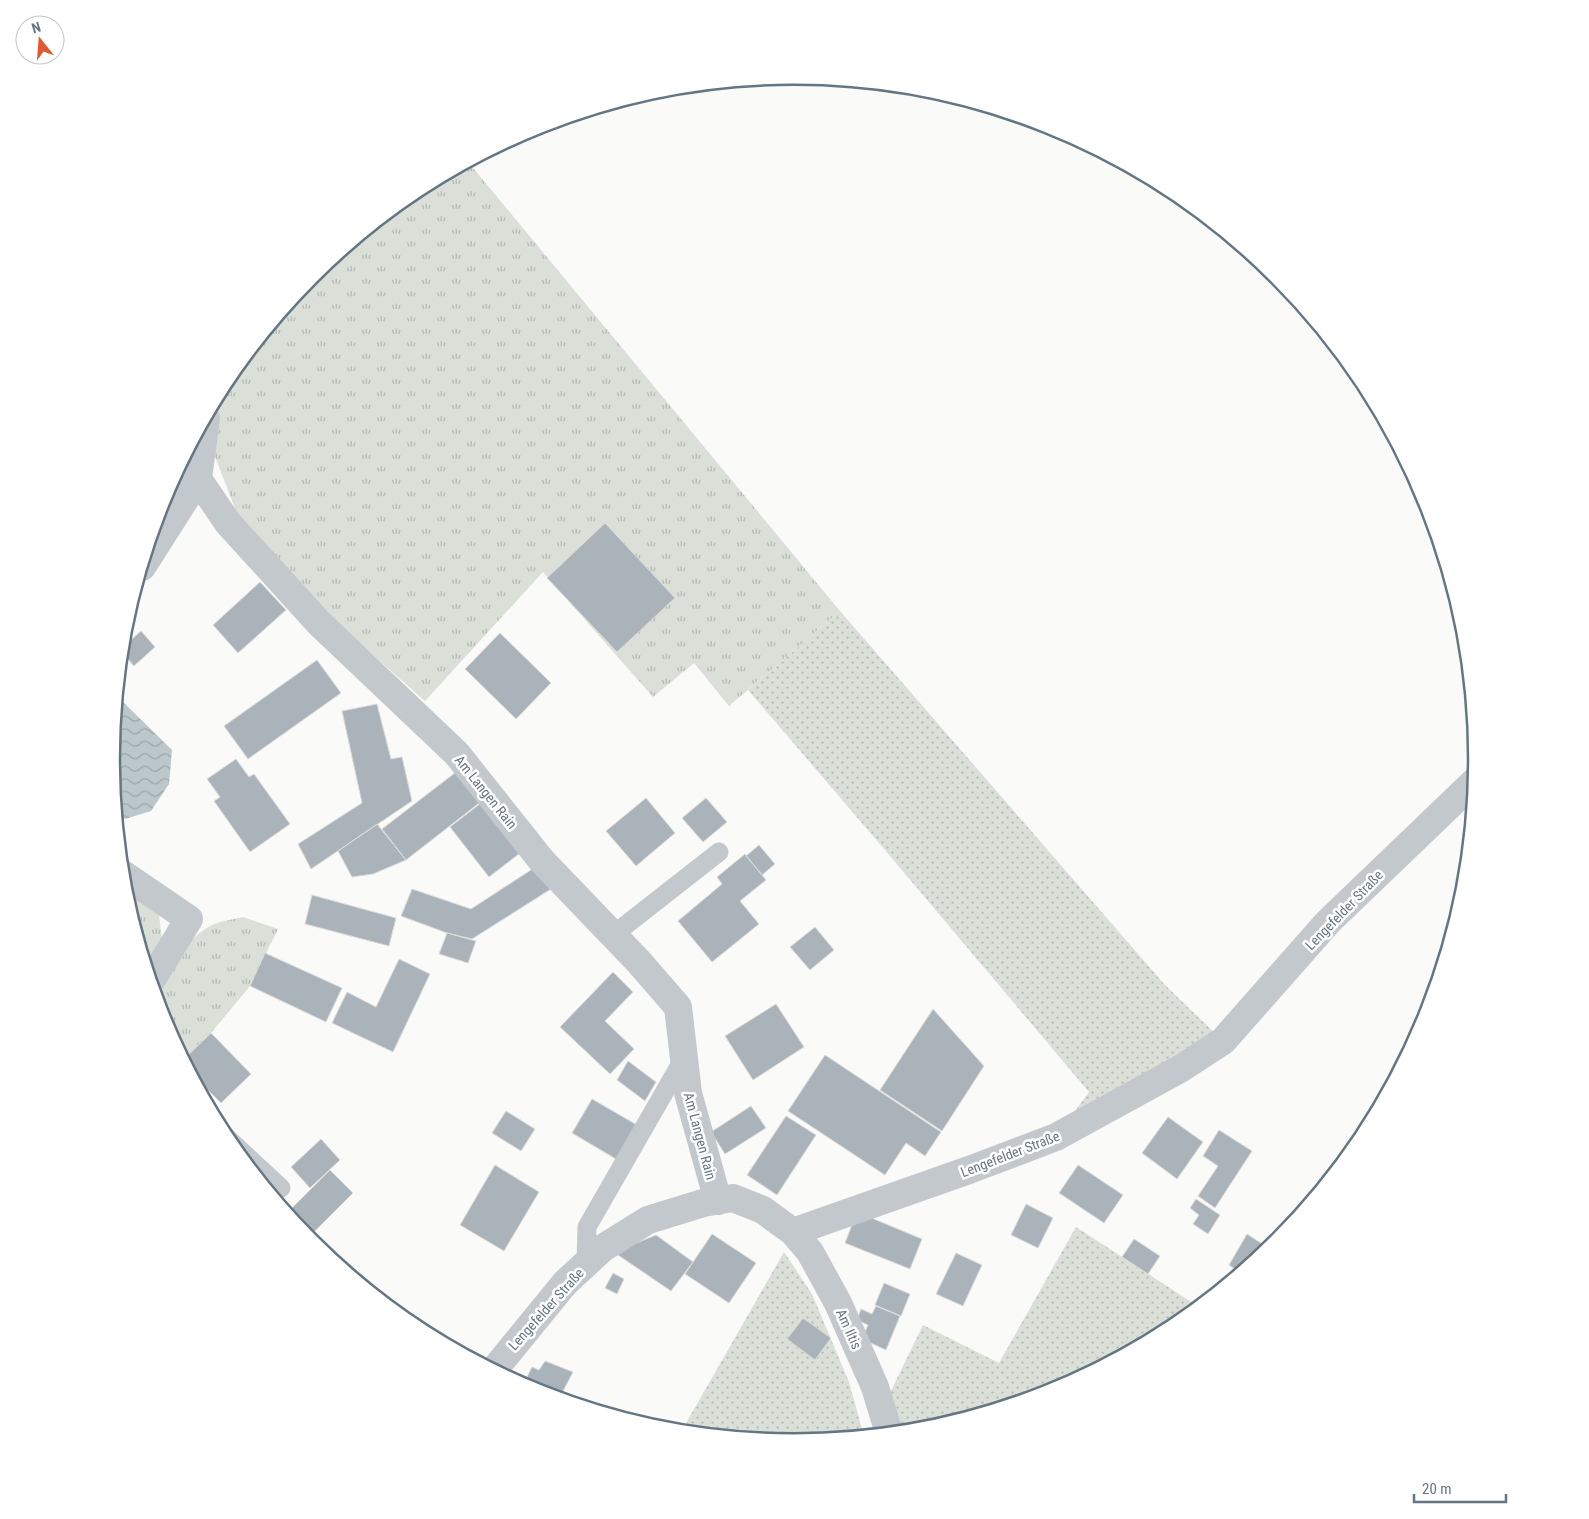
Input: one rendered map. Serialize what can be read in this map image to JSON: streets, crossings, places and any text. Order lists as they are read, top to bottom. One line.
{"streets":{"street":["Am Langen Rain","Lengefelder Straße","Am Iltis"]},"crossings":[["Am Langen Rain","Lengefelder Straße"],["Lengefelder Straße","Am Iltis"]],"scale_bar":"20 m","north":"top"}
